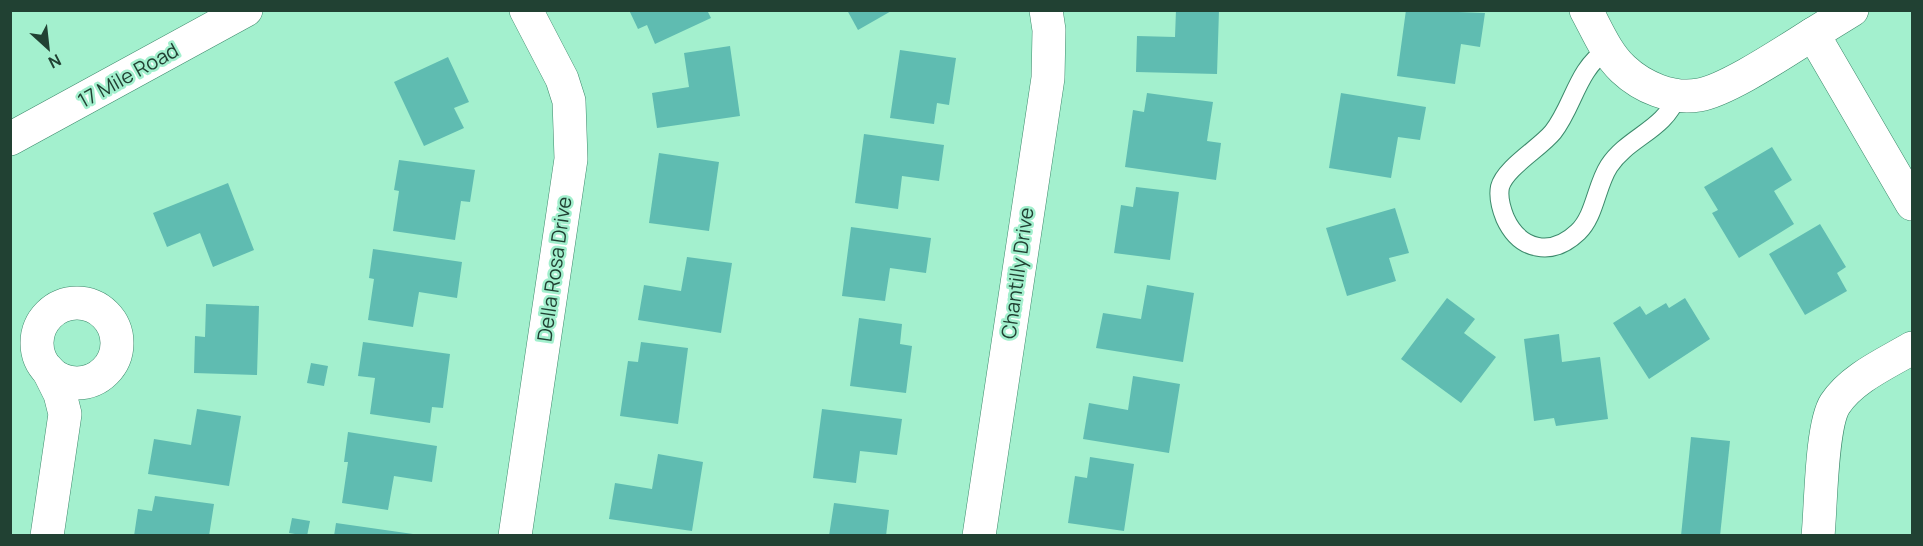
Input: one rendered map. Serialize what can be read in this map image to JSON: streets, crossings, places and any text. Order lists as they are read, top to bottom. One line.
{"streets":{"street":["17 Mile Road","Della Rosa Drive","Chantilly Drive"]},"north":"bottom right"}
